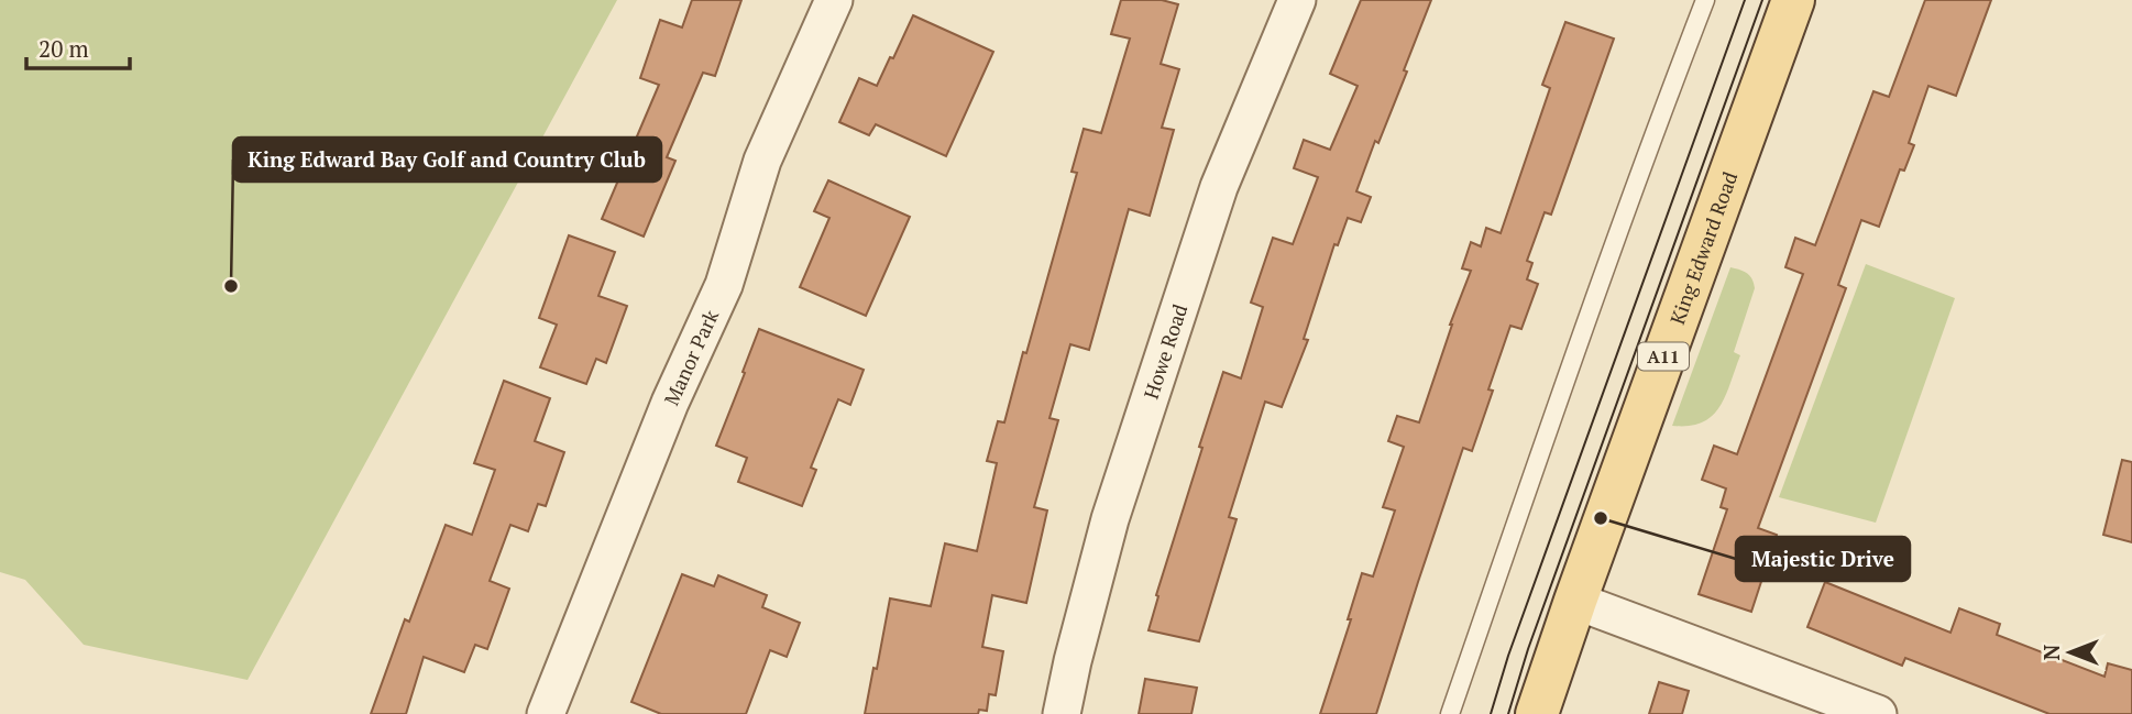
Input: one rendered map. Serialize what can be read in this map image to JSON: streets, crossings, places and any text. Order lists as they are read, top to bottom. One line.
{"streets":{"main road":["King Edward Road","A11"],"street":["Howe Road","Manor Park"]},"places":["King Edward Bay Golf and Country Club","Majestic Drive"],"scale_bar":"20 m","north":"left"}
